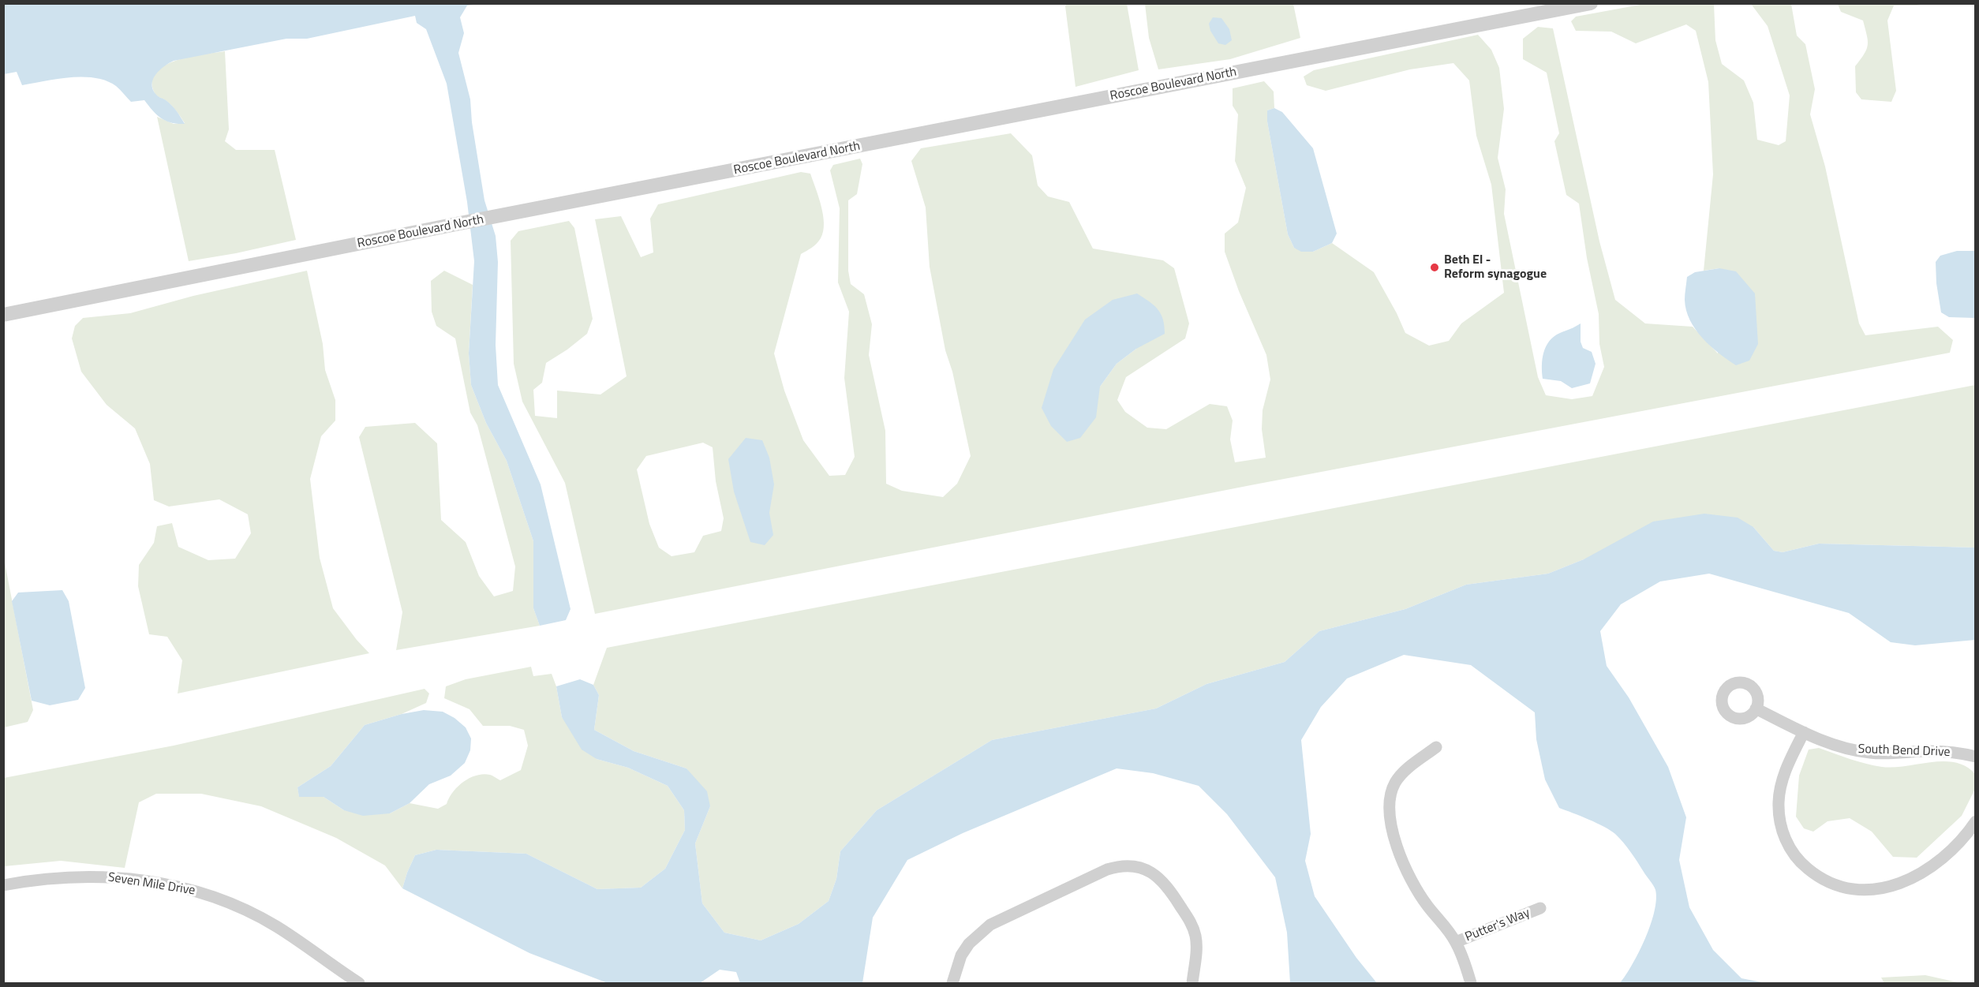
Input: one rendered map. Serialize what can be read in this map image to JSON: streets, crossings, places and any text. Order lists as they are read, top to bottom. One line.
{"streets":{"street":["Roscoe Boulevard North","South Bend Drive","Seven Mile Drive","Putter's Way"]},"places":["Beth El - Reform synagogue"]}
